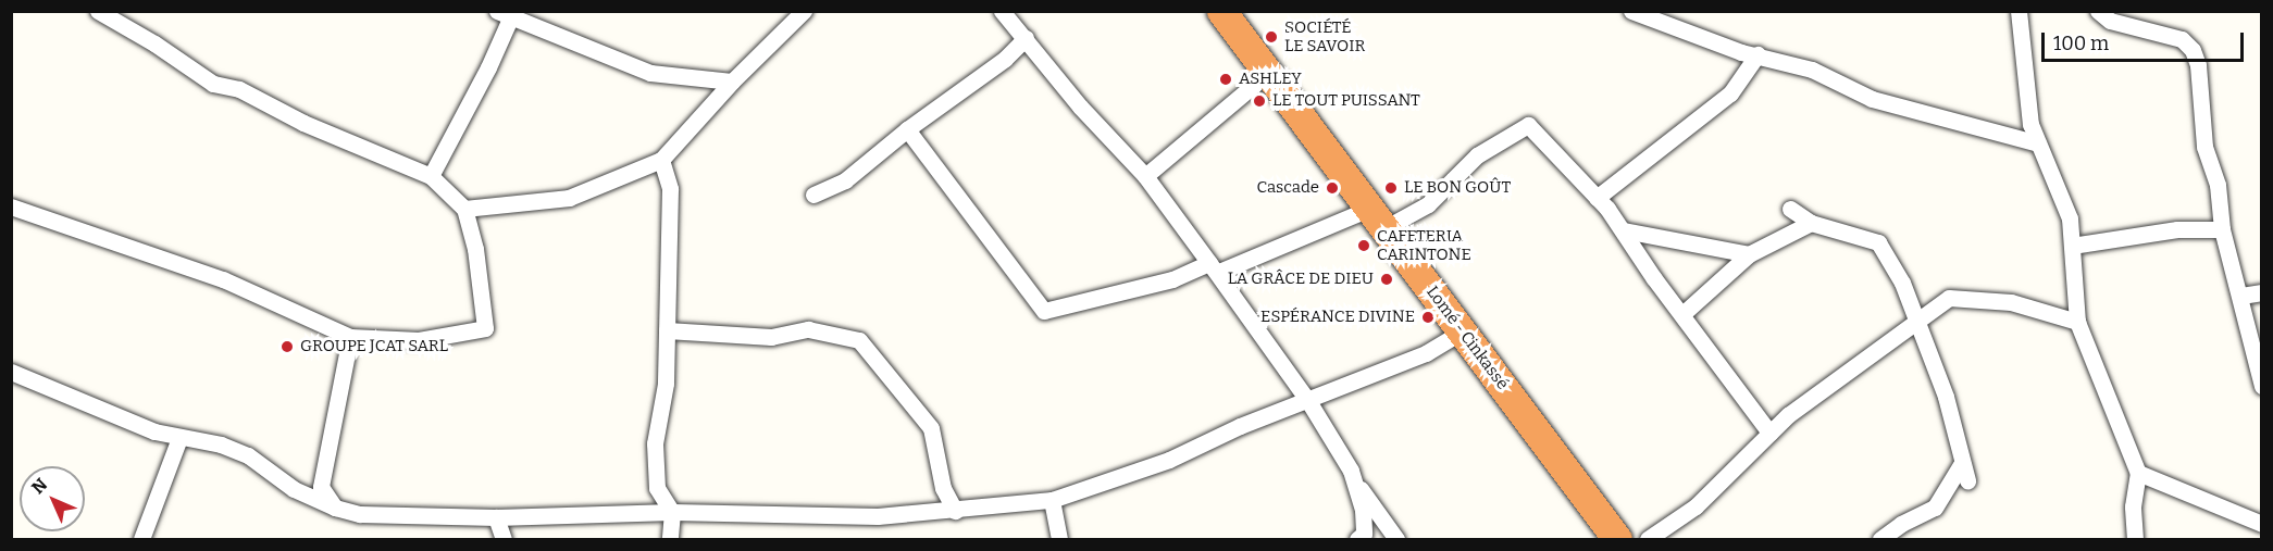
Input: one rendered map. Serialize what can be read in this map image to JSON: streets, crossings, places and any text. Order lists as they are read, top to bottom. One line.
{"streets":{"highway":["Lomé - Cinkassé"]},"places":["SOCIÉTÉ LE SAVOIR","ASHLEY","LE TOUT PUISSANT","Cascade","LE BON GOÛT","CAFETERIA CARINTONE","LA GRÂCE DE DIEU","ESPÉRANCE DIVINE","GROUPE JCAT SARL"],"scale_bar":"100 m","north":"top left"}
